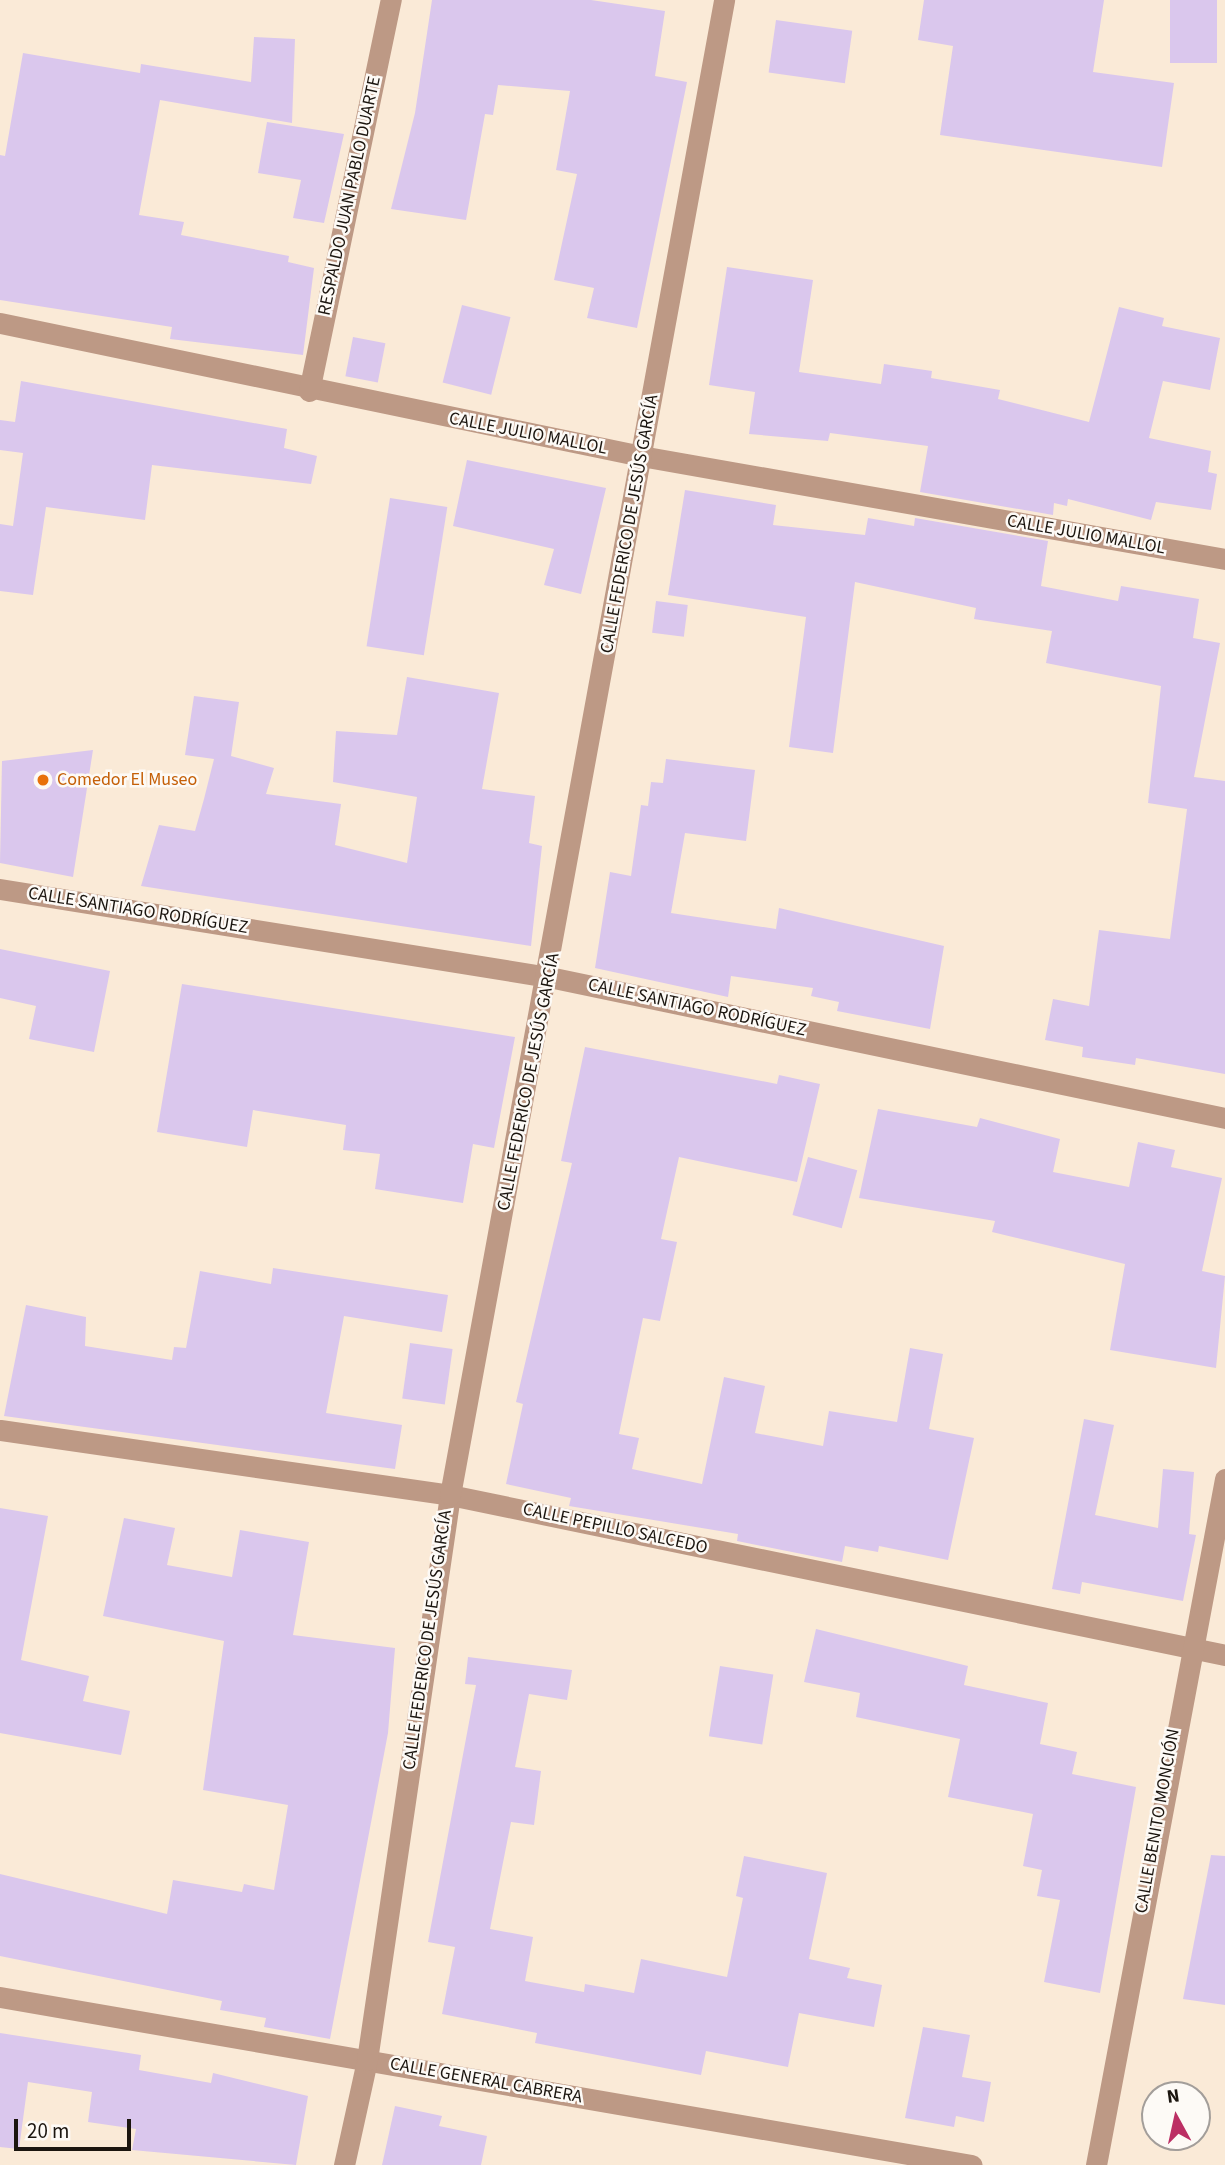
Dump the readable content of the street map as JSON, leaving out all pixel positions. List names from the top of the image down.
{
  "streets": {
    "street": [
      "RESPALDO JUAN PABLO DUARTE",
      "CALLE JULIO MALLOL",
      "CALLE FEDERICO DE JESÚS GARCÍA",
      "CALLE SANTIAGO RODRÍGUEZ",
      "CALLE PEPILLO SALCEDO",
      "CALLE BENITO MONCIÓN",
      "CALLE GENERAL CABRERA"
    ]
  },
  "crossings": [
    ["RESPALDO JUAN PABLO DUARTE", "CALLE JULIO MALLOL"],
    ["CALLE JULIO MALLOL", "CALLE FEDERICO DE JESÚS GARCÍA"],
    ["CALLE FEDERICO DE JESÚS GARCÍA", "CALLE SANTIAGO RODRÍGUEZ"],
    ["CALLE FEDERICO DE JESÚS GARCÍA", "CALLE PEPILLO SALCEDO"],
    ["CALLE FEDERICO DE JESÚS GARCÍA", "CALLE GENERAL CABRERA"],
    ["CALLE PEPILLO SALCEDO", "CALLE BENITO MONCIÓN"]
  ],
  "places": ["Comedor El Museo"],
  "scale_bar": "20 m",
  "north": "top"
}
